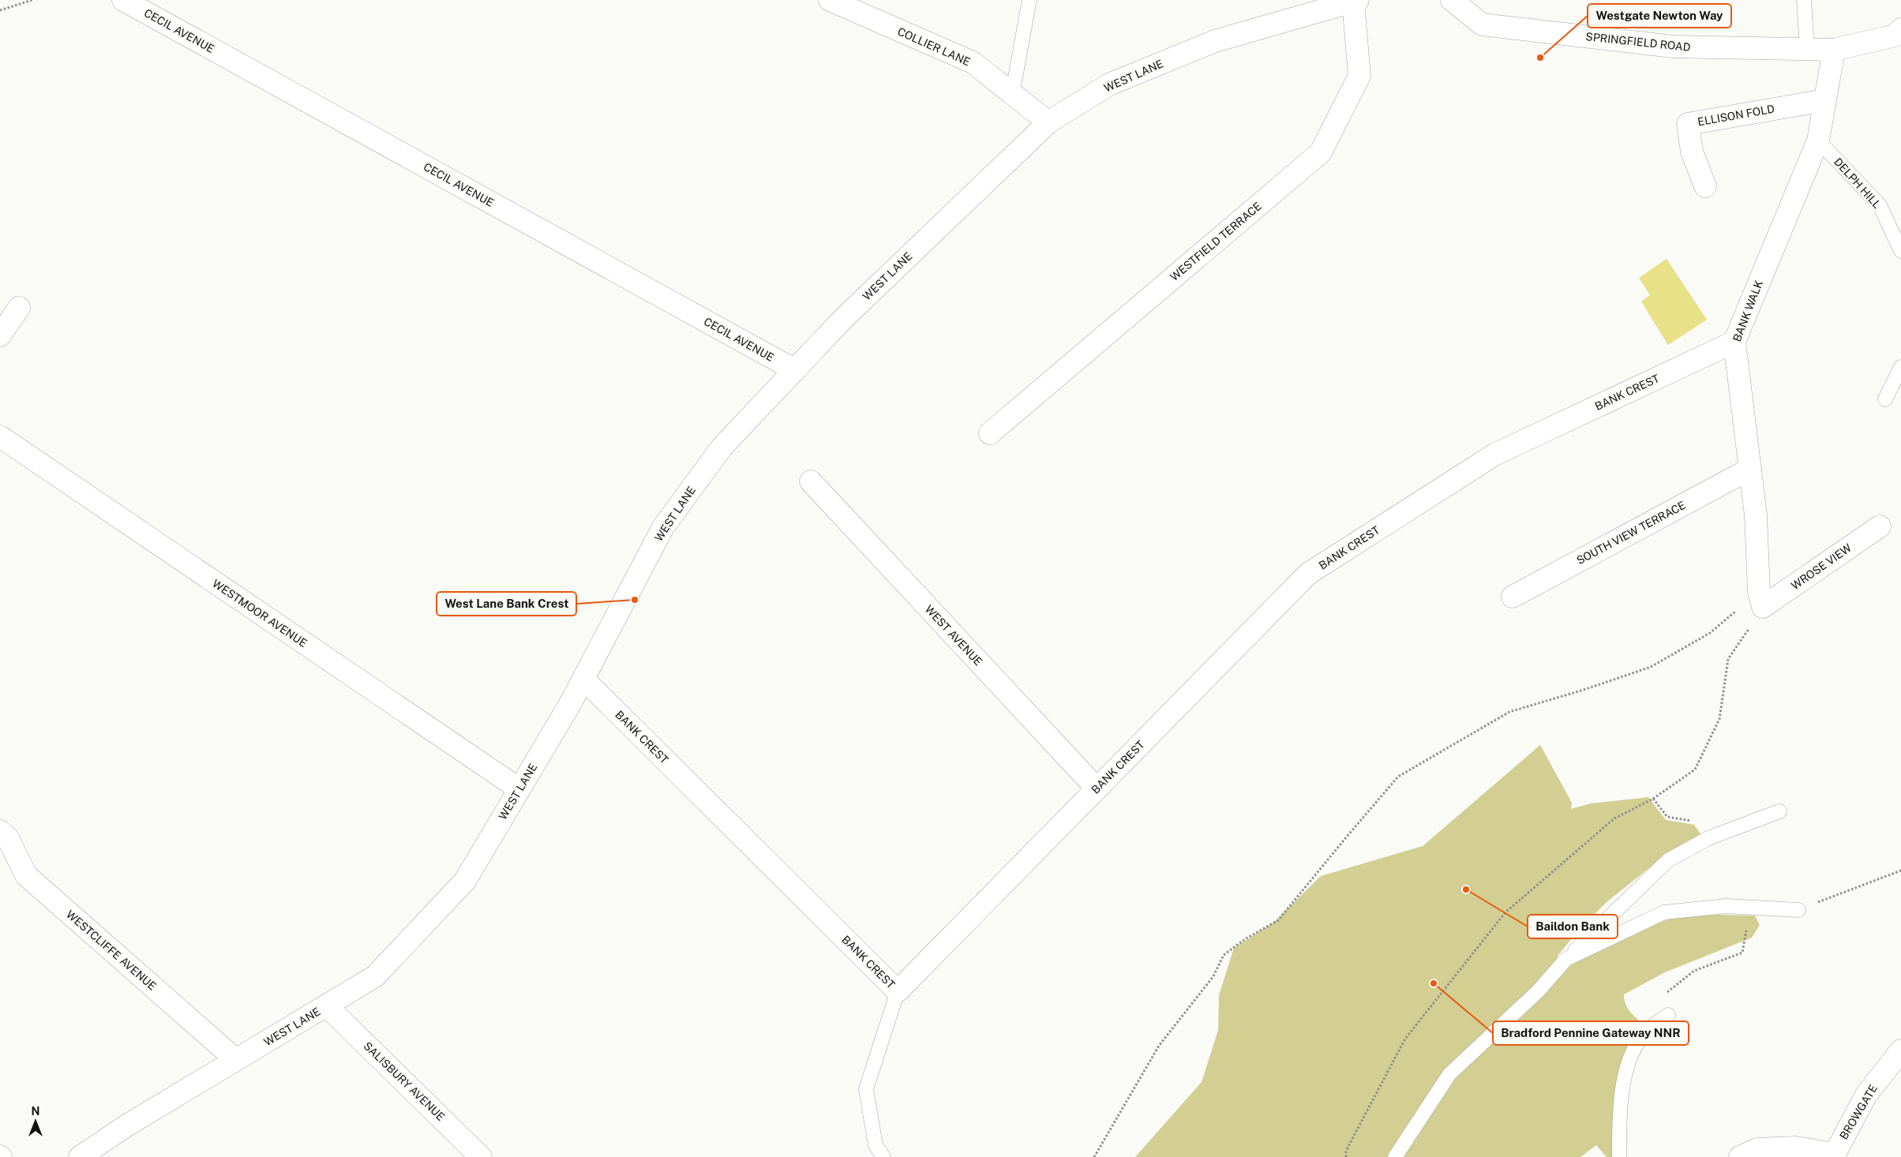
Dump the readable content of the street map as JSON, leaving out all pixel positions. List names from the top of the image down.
{
  "streets": {
    "street": [
      "CECIL AVENUE",
      "SPRINGFIELD ROAD",
      "COLLIER LANE",
      "WEST LANE",
      "ELLISON FOLD",
      "WESTFIELD TERRACE",
      "BANK WALK",
      "BANK CREST",
      "SOUTH VIEW TERRACE",
      "WROSE VIEW",
      "WESTMOOR AVENUE",
      "WEST AVENUE",
      "WESTCLIFFE AVENUE",
      "SALISBURY AVENUE",
      "BROWGATE"
    ],
    "lane": ["DELPH HILL"]
  },
  "crossings": [
    ["CECIL AVENUE", "WEST LANE"],
    ["SPRINGFIELD ROAD", "BANK WALK"],
    ["COLLIER LANE", "WEST LANE"],
    ["WEST LANE", "WESTFIELD TERRACE"],
    ["WEST LANE", "BANK CREST"],
    ["WEST LANE", "WESTMOOR AVENUE"],
    ["WEST LANE", "WESTCLIFFE AVENUE"],
    ["WEST LANE", "SALISBURY AVENUE"],
    ["ELLISON FOLD", "BANK WALK"],
    ["DELPH HILL", "BANK WALK"],
    ["BANK WALK", "BANK CREST"],
    ["BANK WALK", "SOUTH VIEW TERRACE"],
    ["BANK WALK", "WROSE VIEW"],
    ["BANK CREST", "WEST AVENUE"]
  ],
  "places": [
    "Westgate Newton Way",
    "West Lane Bank Crest",
    "Baildon Bank",
    "Bradford Pennine Gateway NNR"
  ],
  "north": "top"
}
